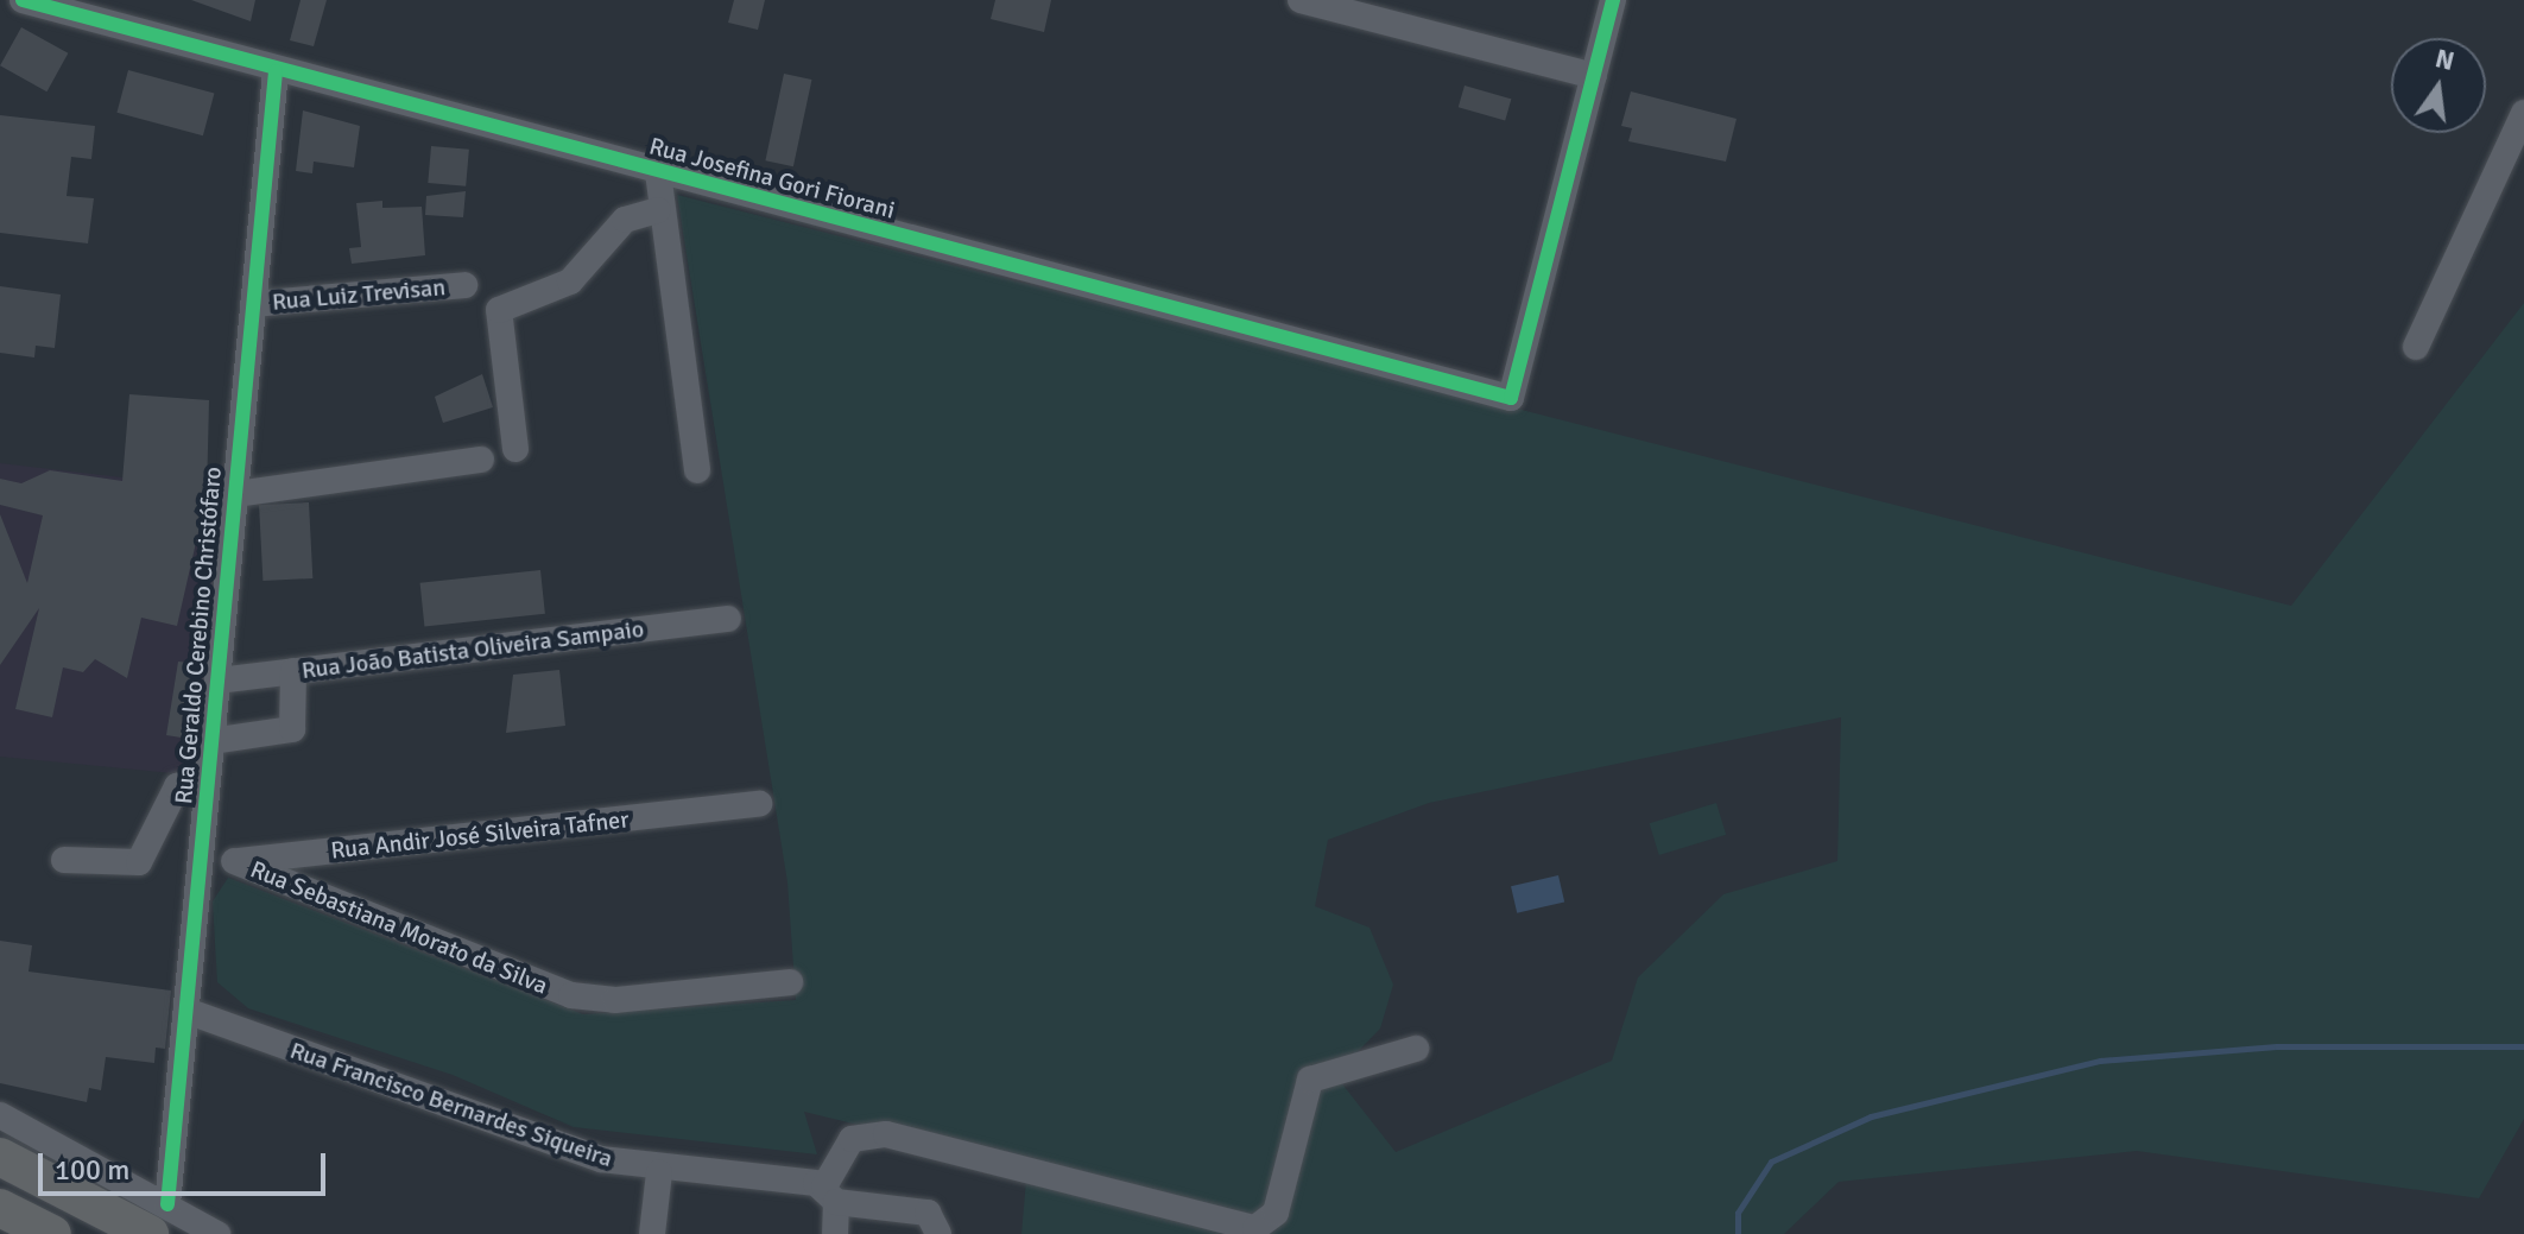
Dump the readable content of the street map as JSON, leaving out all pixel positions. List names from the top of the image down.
{
  "streets": {
    "street": [
      "Rua Josefina Gori Fiorani",
      "Rua Luiz Trevisan",
      "Rua Geraldo Cerebino Christófaro",
      "Rua João Batista Oliveira Sampaio",
      "Rua Andir José Silveira Tafner",
      "Rua Sebastiana Morato da Silva",
      "Rua Francisco Bernardes Siqueira"
    ]
  },
  "crossings": [
    ["Rua Josefina Gori Fiorani", "Rua Geraldo Cerebino Christófaro"],
    ["Rua Luiz Trevisan", "Rua Geraldo Cerebino Christófaro"],
    ["Rua Geraldo Cerebino Christófaro", "Rua João Batista Oliveira Sampaio"],
    ["Rua Geraldo Cerebino Christófaro", "Rua Andir José Silveira Tafner"],
    ["Rua Geraldo Cerebino Christófaro", "Rua Francisco Bernardes Siqueira"],
    ["Rua Andir José Silveira Tafner", "Rua Sebastiana Morato da Silva"]
  ],
  "scale_bar": "100 m",
  "north": "top"
}
